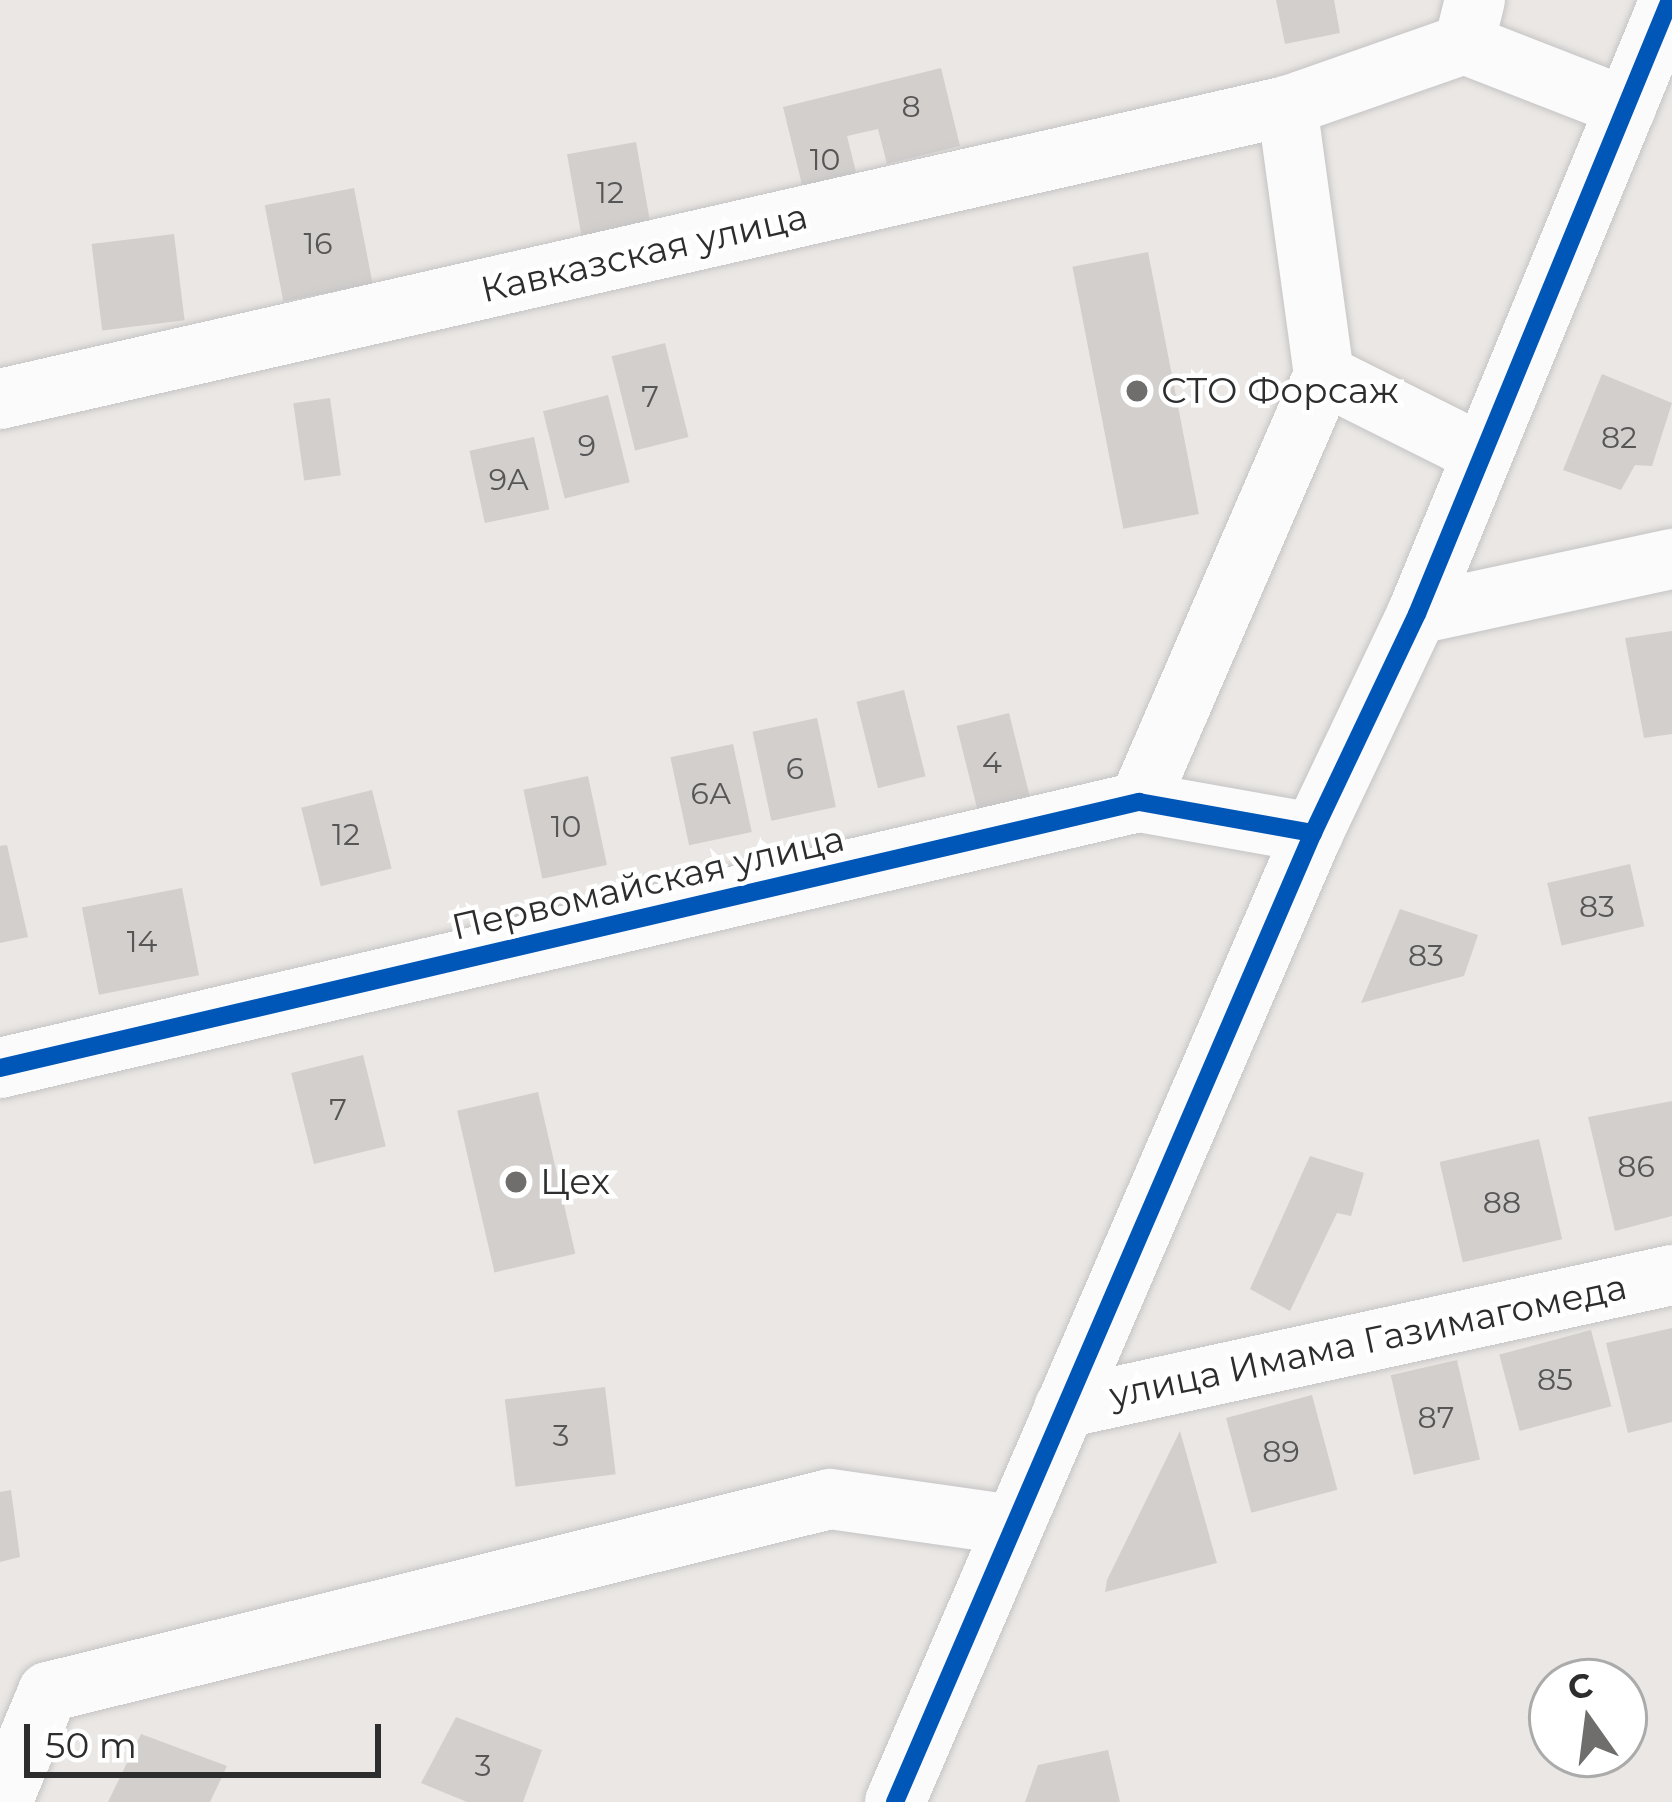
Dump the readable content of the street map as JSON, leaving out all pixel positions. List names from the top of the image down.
{
  "streets": {
    "street": ["Кавказская улица", "Первомайская улица", "улица Имама Газимагомеда"]
  },
  "places": ["СТО Форсаж", "Цех"],
  "house_numbers": [
    "8",
    "10",
    "12",
    "16",
    "7",
    "82",
    "9",
    "9А",
    "4",
    "6",
    "6А",
    "10",
    "12",
    "83",
    "14",
    "83",
    "7",
    "86",
    "88",
    "85",
    "87",
    "3",
    "89",
    "3"
  ],
  "scale_bar": "50 m",
  "north": "top"
}
